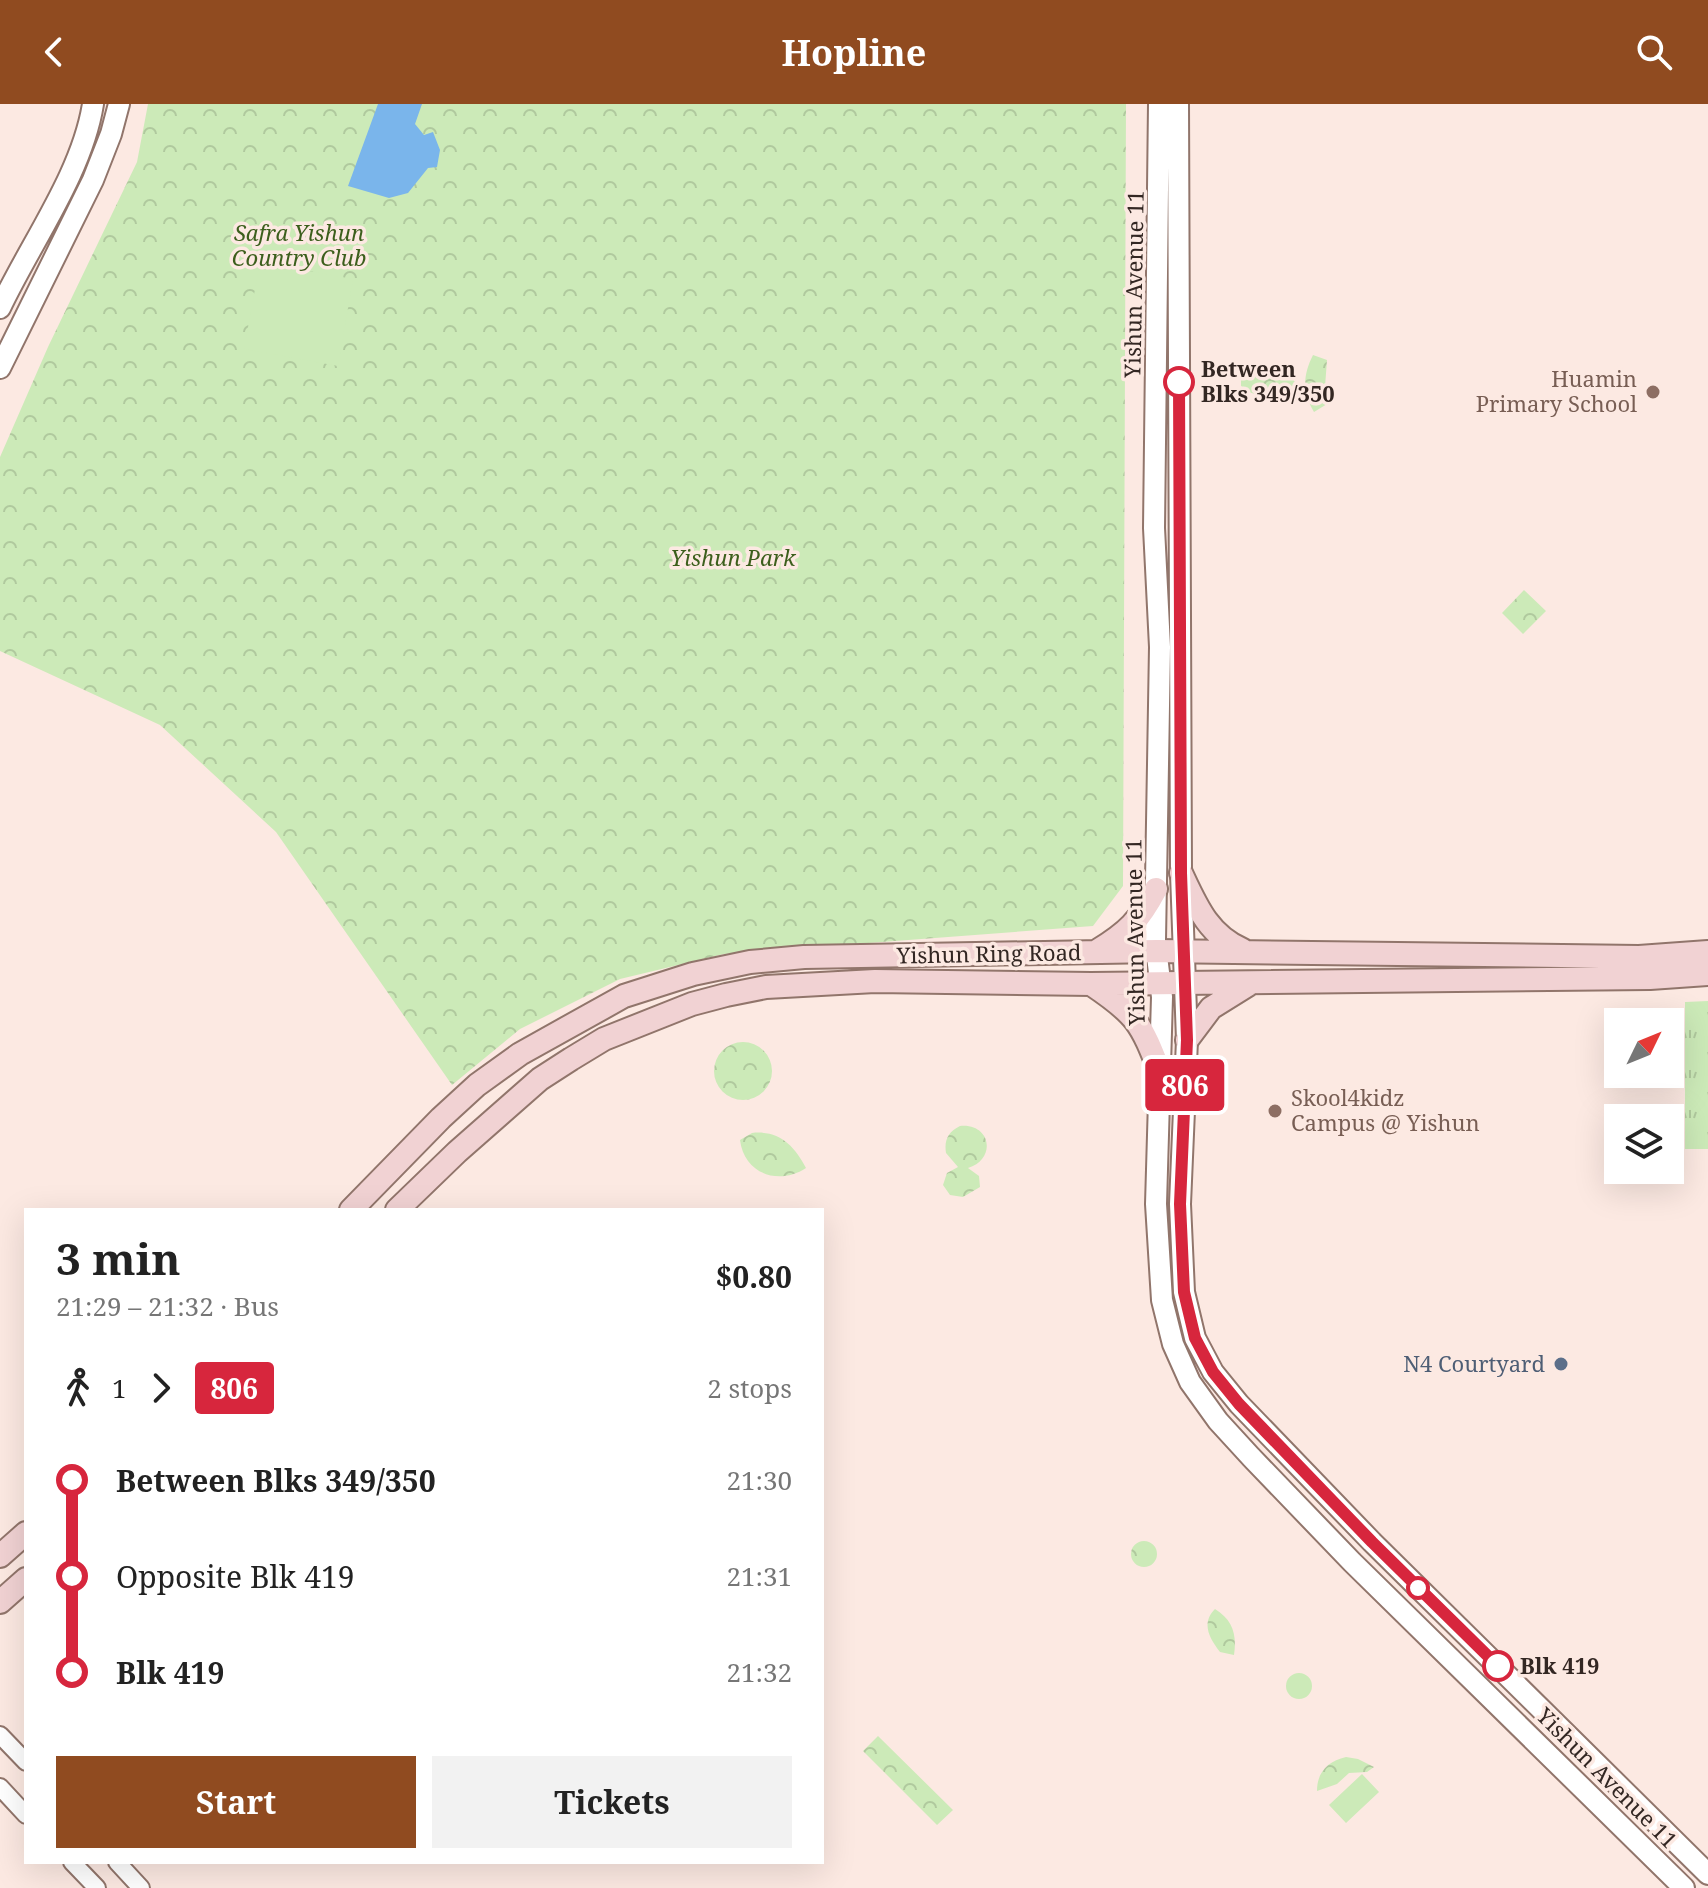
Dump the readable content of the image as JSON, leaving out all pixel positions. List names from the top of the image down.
{
  "streets": {
    "main road": ["Yishun Ring Road"],
    "street": ["Yishun Avenue 11"]
  },
  "crossings": [
    ["Yishun Avenue 11", "Yishun Ring Road"]
  ],
  "parks": ["Safra Yishun Country Club", "Yishun Park"],
  "places": [
    "Between Blks 349/350",
    "Huamin Primary School",
    "Skool4kidz Campus @ Yishun",
    "N4 Courtyard",
    "Blk 419"
  ],
  "lines": ["bus line 806"],
  "north": "top right",
  "page": {
    "header": "Hopline",
    "on_map": "806",
    "heading": ["3 min", "21:29 – 21:32 · Bus", "$0.80"],
    "legs": ["1", "806", "2 stops"],
    "list": [
      {
        "name": "Between Blks 349/350",
        "value": "21:30"
      },
      {
        "name": "Opposite Blk 419",
        "value": "21:31"
      },
      {
        "name": "Blk 419",
        "value": "21:32"
      }
    ],
    "buttons": ["Start", "Tickets"]
  }
}
